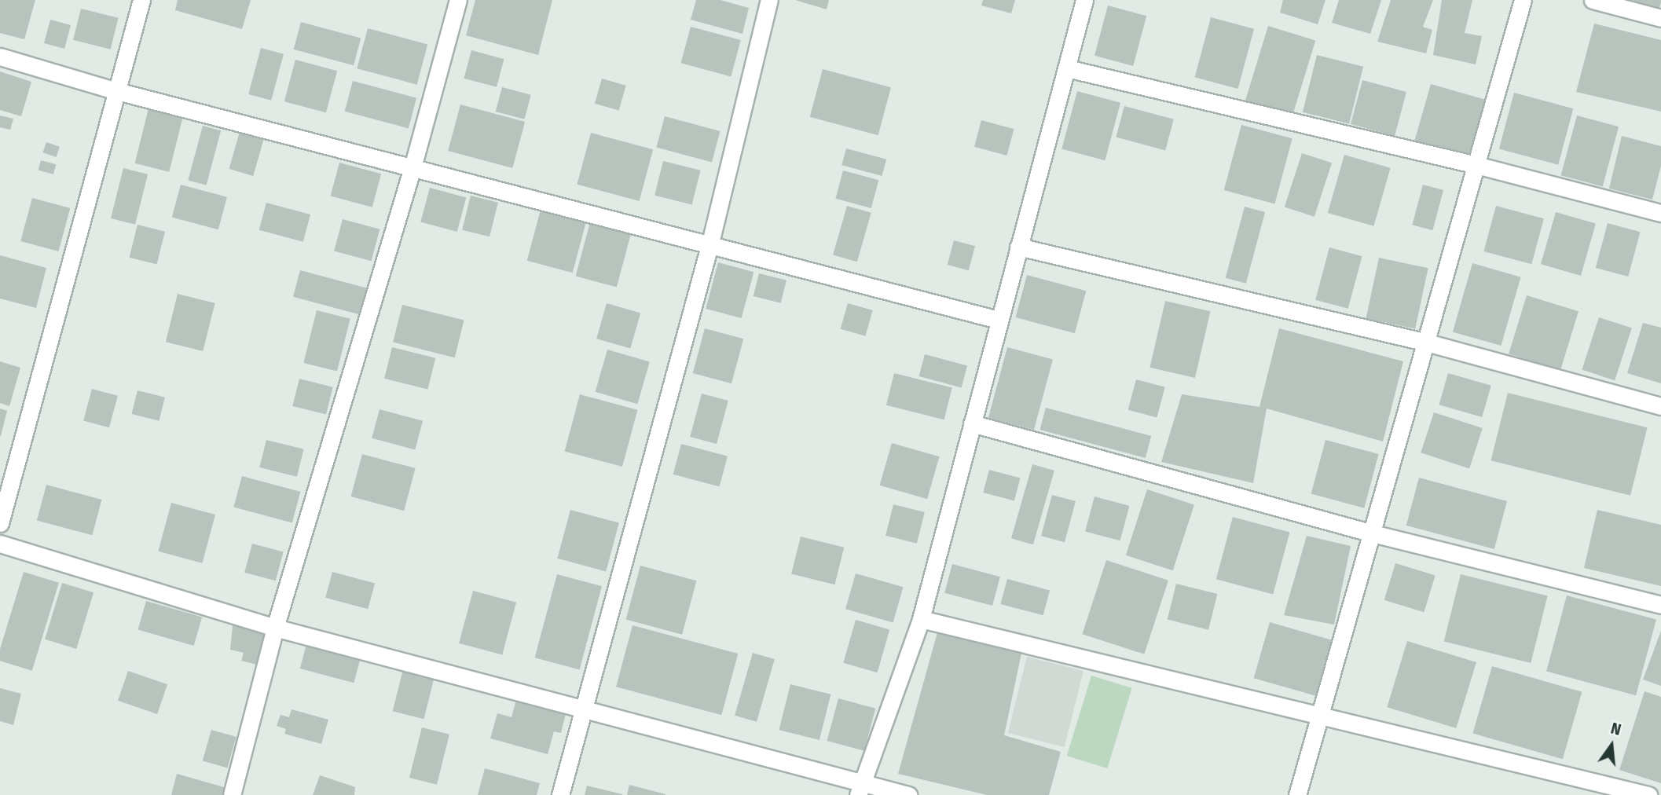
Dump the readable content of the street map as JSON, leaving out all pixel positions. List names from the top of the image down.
{
  "north": "top"
}
